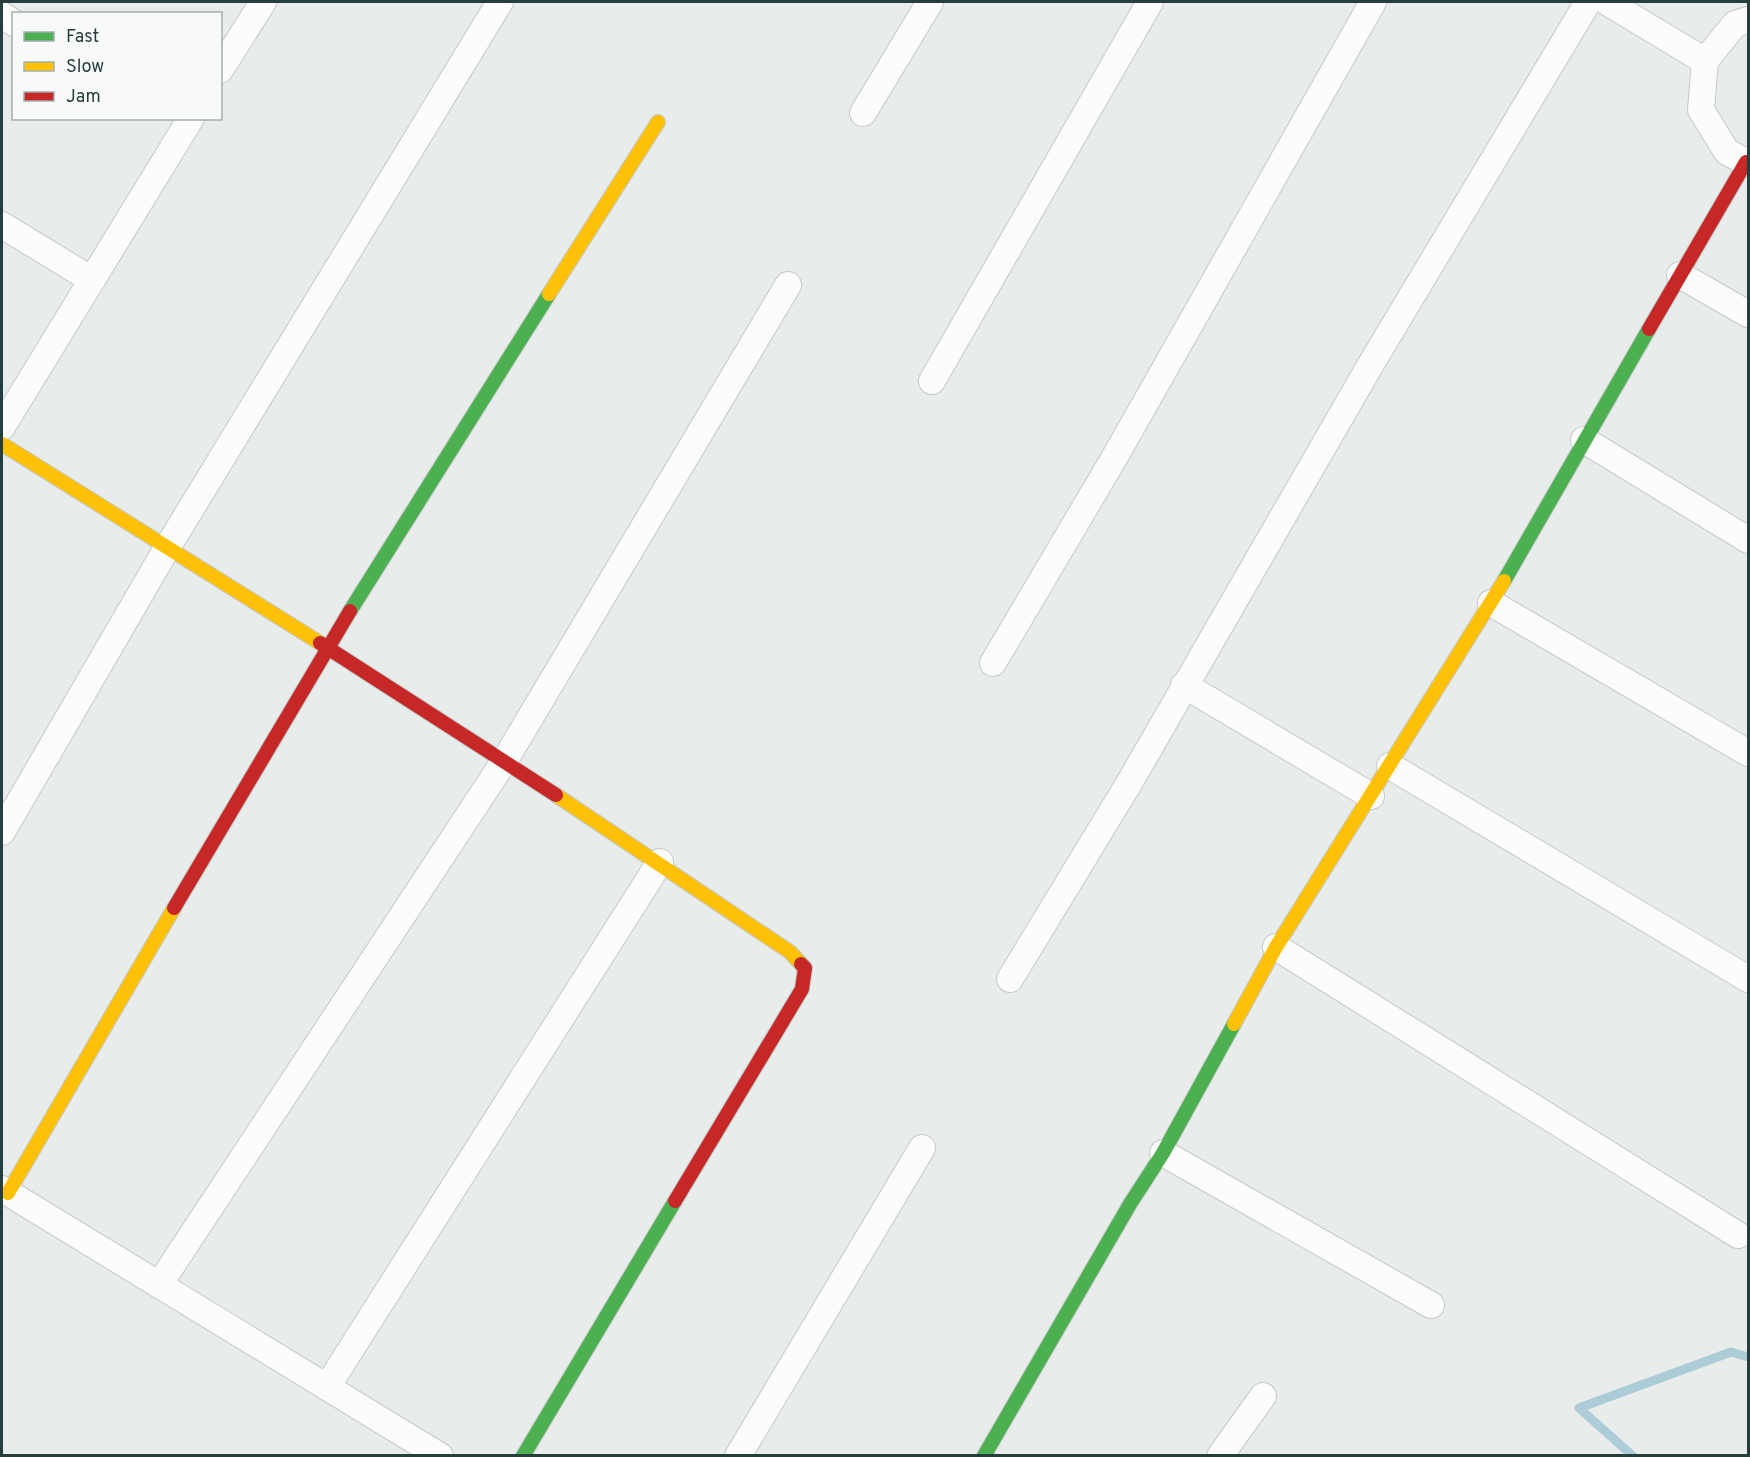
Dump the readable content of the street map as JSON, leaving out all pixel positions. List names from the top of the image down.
{
  "legend": ["Fast", "Slow", "Jam"]
}
